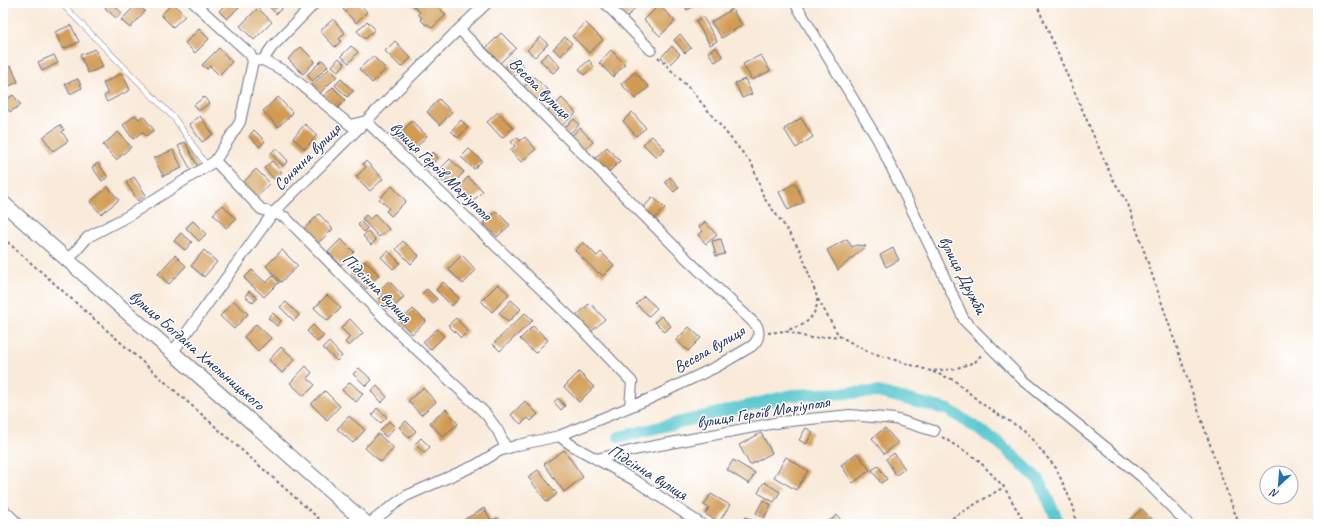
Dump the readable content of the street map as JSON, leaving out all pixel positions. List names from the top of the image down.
{
  "streets": {
    "main road": ["вулиця Богдана Хмельницького"],
    "street": [
      "Весела вулиця",
      "Сонячна вулиця",
      "вулиця Героїв Маріуполя",
      "вулиця Дружби",
      "Підсінна вулиця"
    ]
  },
  "crossings": [
    ["Весела вулиця", "Сонячна вулиця"],
    ["Весела вулиця", "вулиця Героїв Маріуполя"],
    ["Весела вулиця", "Підсінна вулиця"],
    ["Весела вулиця", "вулиця Богдана Хмельницького"],
    ["Сонячна вулиця", "вулиця Героїв Маріуполя"],
    ["Сонячна вулиця", "Підсінна вулиця"],
    ["Сонячна вулиця", "вулиця Богдана Хмельницького"],
    ["вулиця Героїв Маріуполя", "Підсінна вулиця"]
  ],
  "north": "bottom left"
}
